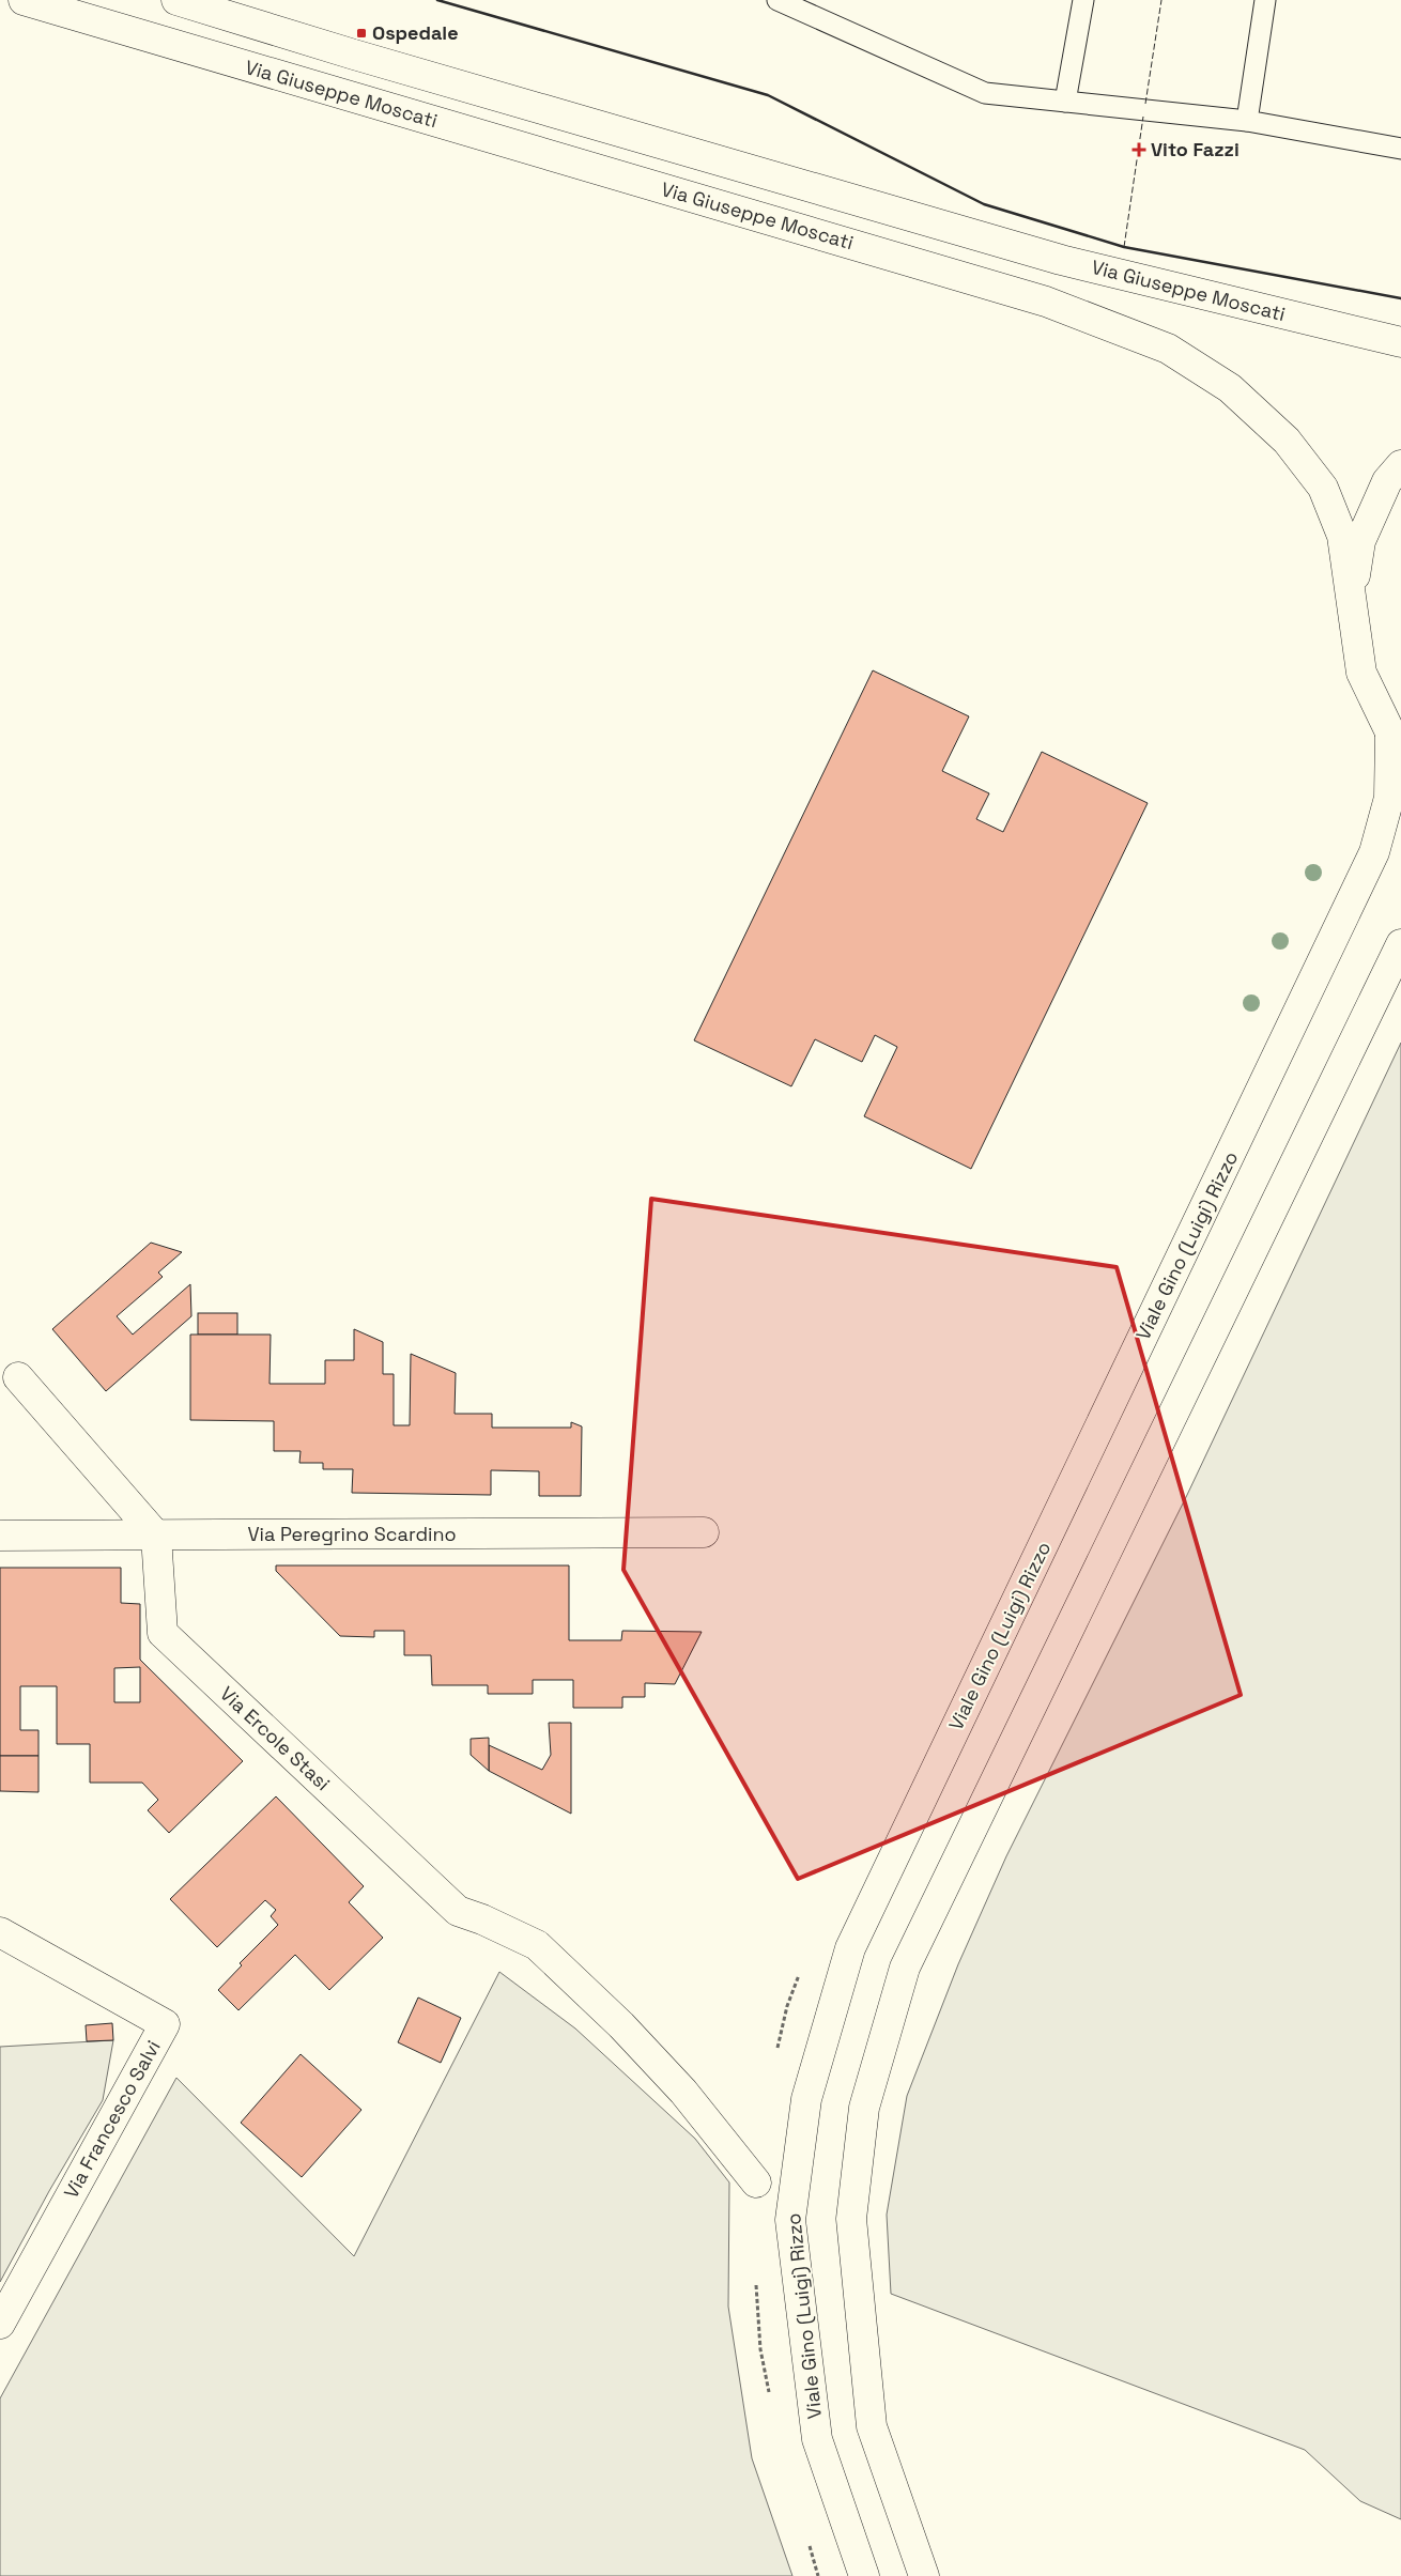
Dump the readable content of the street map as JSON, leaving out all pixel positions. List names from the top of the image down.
{
  "streets": {
    "street": [
      "Via Giuseppe Moscati",
      "Viale Gino (Luigi) Rizzo",
      "Via Peregrino Scardino",
      "Via Ercole Stasi",
      "Via Francesco Salvi"
    ]
  },
  "crossings": [
    ["Via Giuseppe Moscati", "Viale Gino (Luigi) Rizzo"],
    ["Via Peregrino Scardino", "Via Ercole Stasi"]
  ],
  "places": {
    "transit": ["Ospedale"],
    "health": ["Vito Fazzi"]
  }
}
